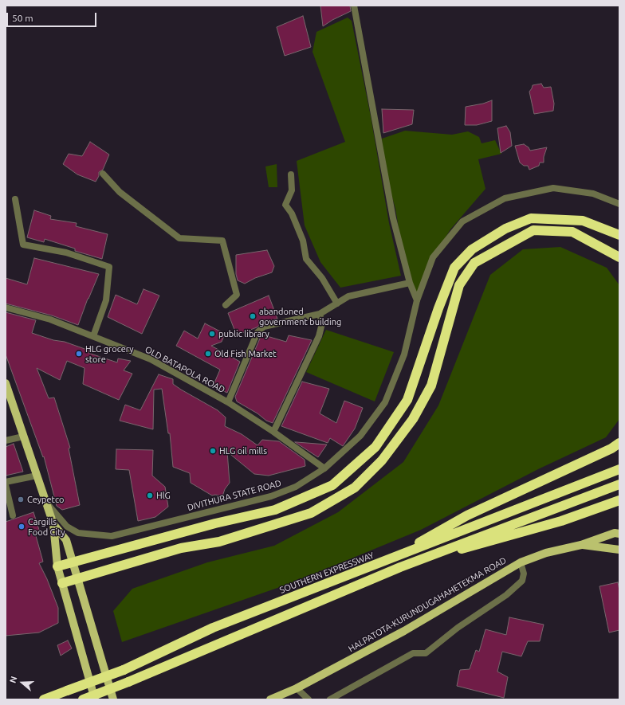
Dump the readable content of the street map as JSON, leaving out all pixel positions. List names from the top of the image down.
{
  "streets": {
    "highway": ["SOUTHERN EXPRESSWAY"],
    "main road": ["HALPATOTA-KURUNDUGAHAHETEKMA ROAD"],
    "street": ["OLD BATAPOLA ROAD", "DIVITHURA STATE ROAD"]
  },
  "crossings": [
    ["OLD BATAPOLA ROAD", "DIVITHURA STATE ROAD"]
  ],
  "places": [
    "abandoned government building",
    "public library",
    "HLG grocery store",
    "Old Fish Market",
    "HLG oil mills",
    "HlG",
    "Ceypetco",
    "Cargills Food City"
  ],
  "scale_bar": "50 m",
  "north": "left"
}
